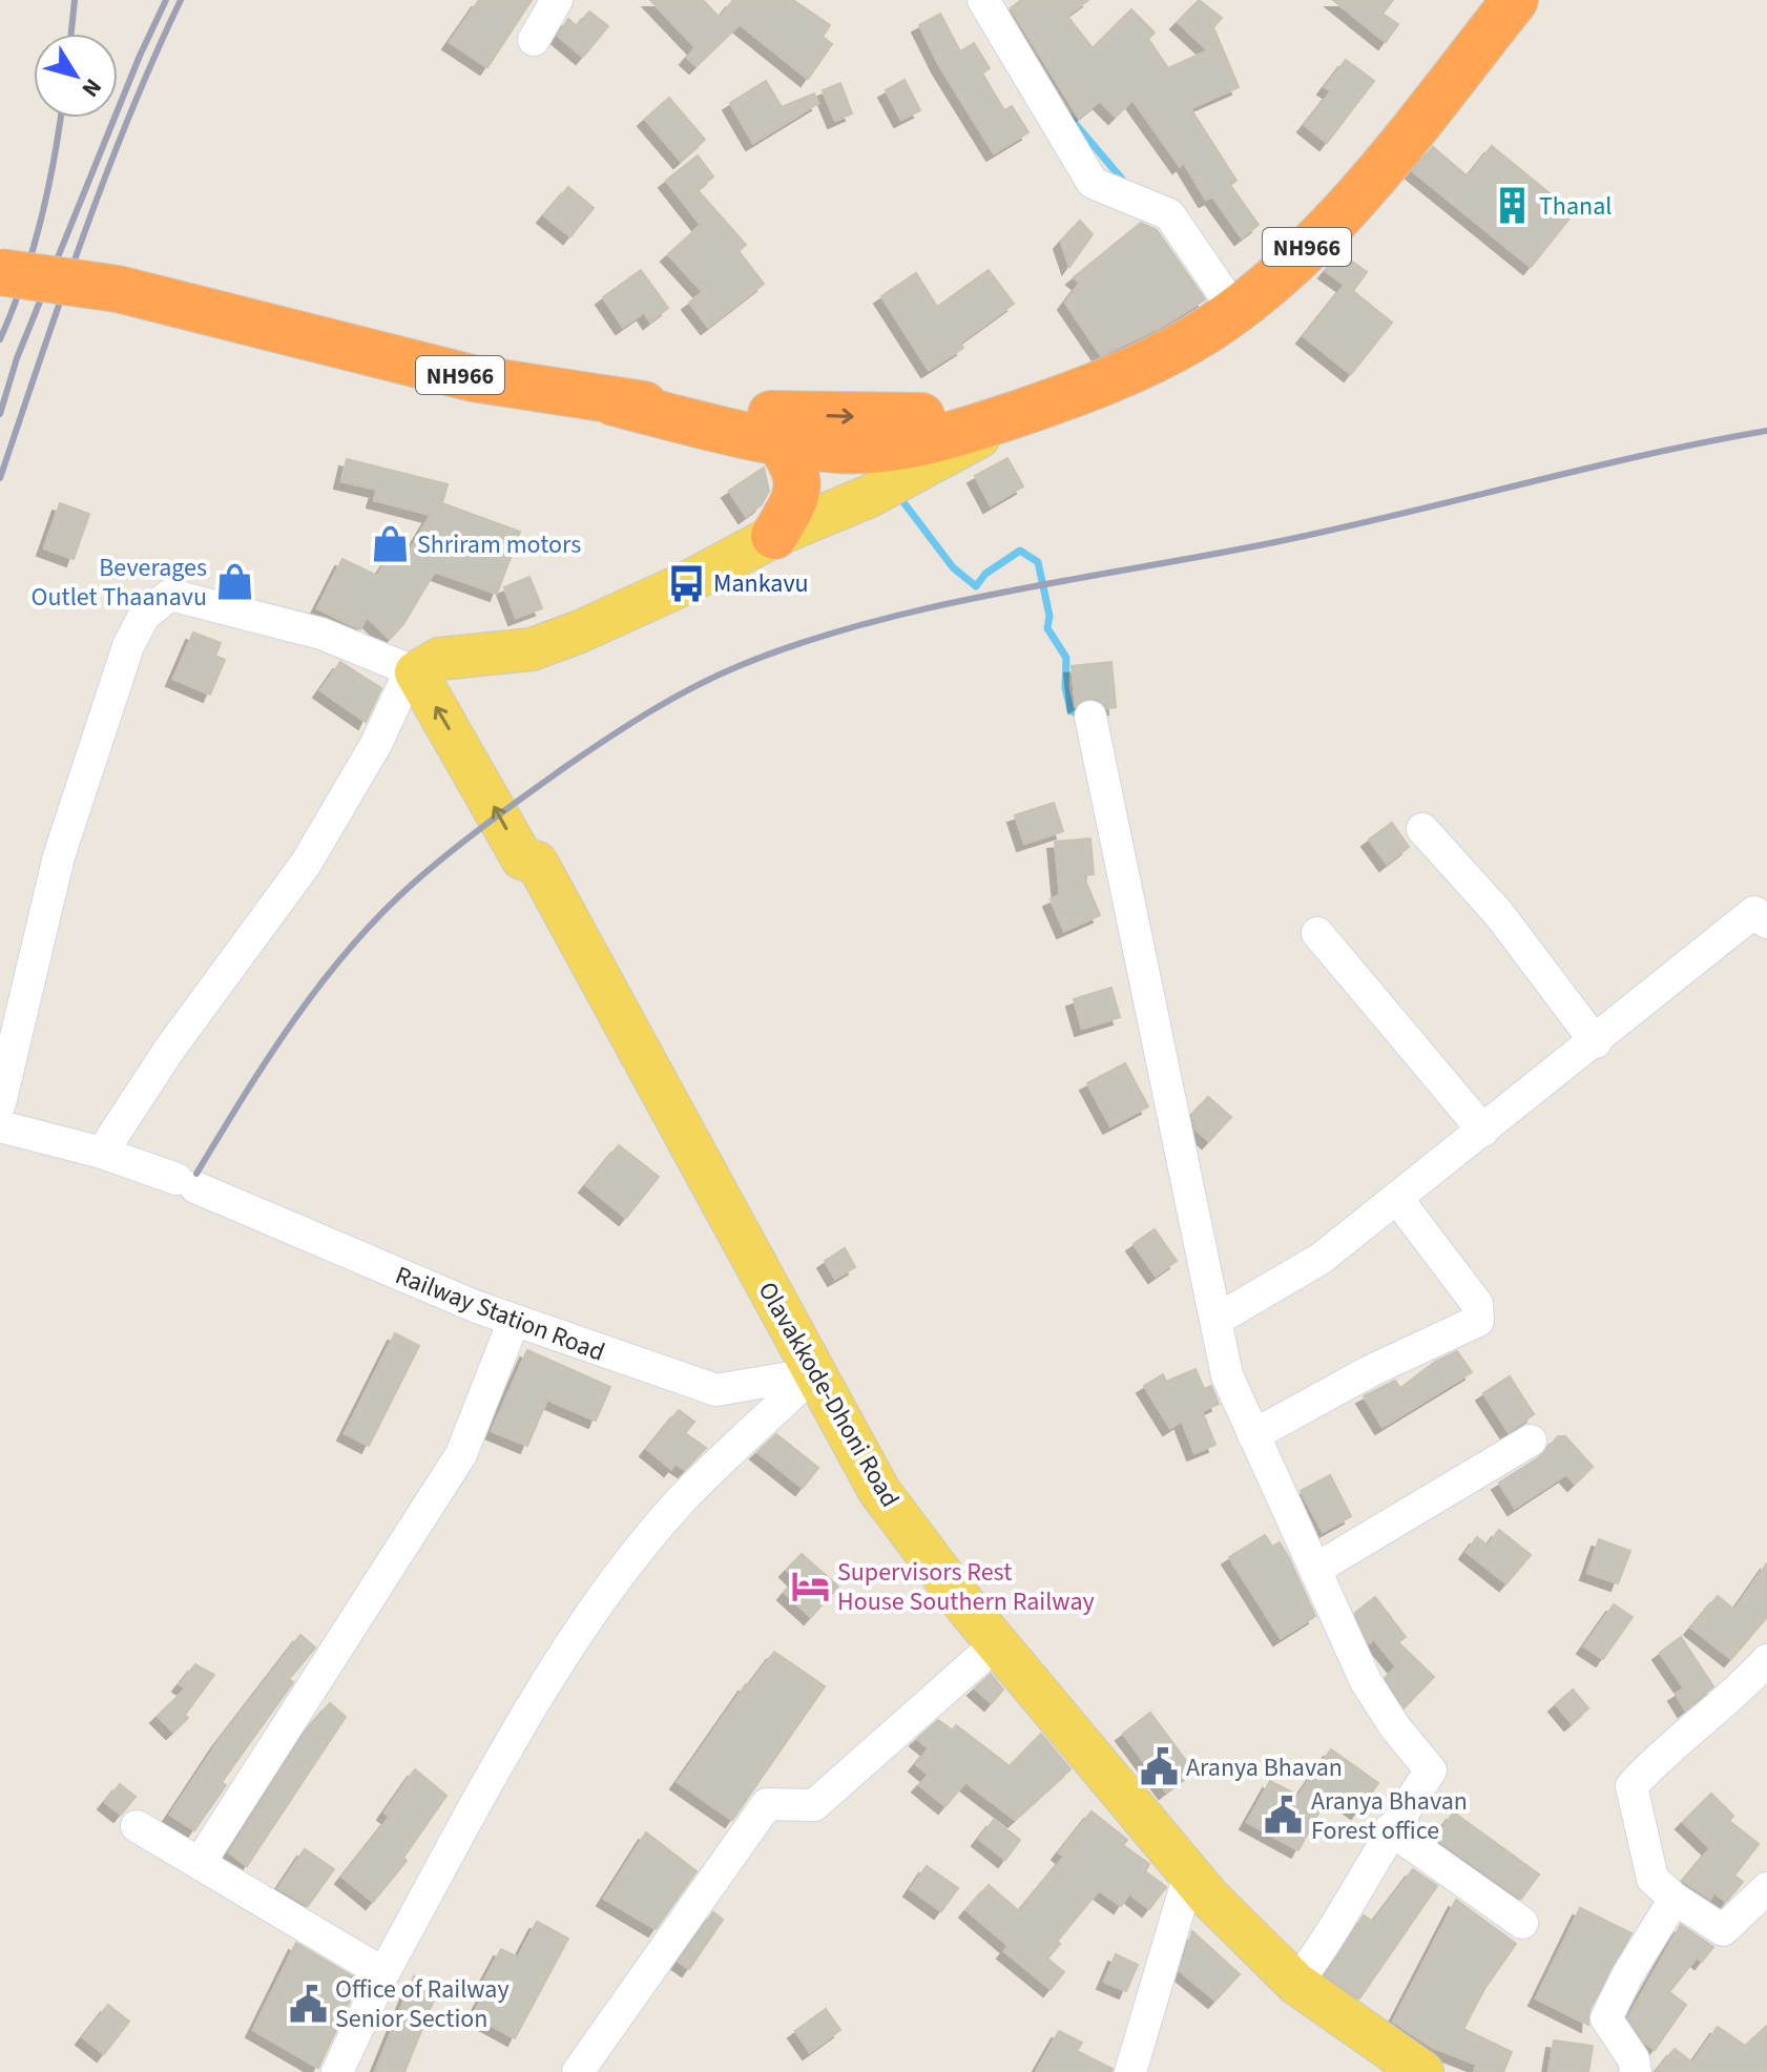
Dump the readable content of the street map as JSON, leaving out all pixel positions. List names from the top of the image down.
{
  "streets": {
    "highway": ["NH966"],
    "main road": ["Olavakkode-Dhoni Road"],
    "street": ["Railway Station Road"]
  },
  "crossings": [
    ["Railway Station Road", "Olavakkode-Dhoni Road"]
  ],
  "places": {
    "building": ["Thanal"],
    "shop": ["Shriram motors", "Beverages Outlet Thaanavu"],
    "bus stop": ["Mankavu"],
    "hotel": ["Supervisors Rest House Southern Railway"],
    "public building": ["Aranya Bhavan", "Aranya Bhavan Forest office", "Office of Railway Senior Section"]
  },
  "north": "bottom right"
}
